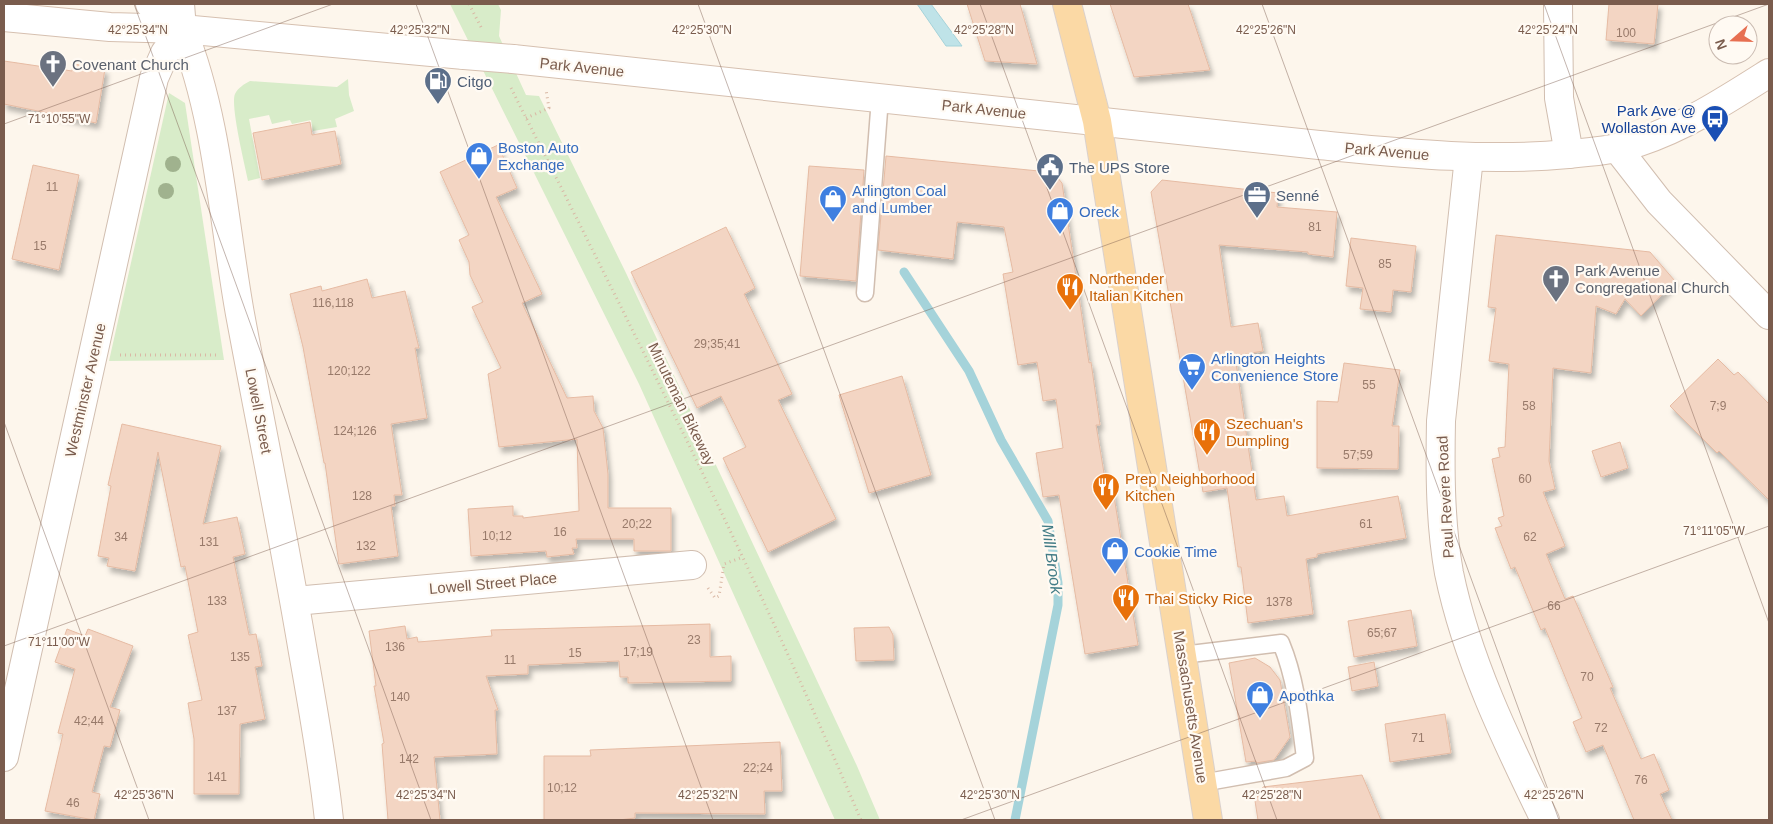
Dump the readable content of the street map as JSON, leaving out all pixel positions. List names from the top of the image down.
{
  "streets": {
    "main road": [
      "Park Avenue",
      "Westminster Avenue",
      "Lowell Street",
      "Paul Revere Road",
      "Lowell Street Place",
      "Massachusetts Avenue"
    ],
    "path": ["Minuteman Bikeway"]
  },
  "crossings": [
    ["Park Avenue", "Westminster Avenue"],
    ["Park Avenue", "Minuteman Bikeway"],
    ["Park Avenue", "Lowell Street"],
    ["Park Avenue", "Paul Revere Road"],
    ["Park Avenue", "Massachusetts Avenue"],
    ["Westminster Avenue", "Lowell Street"],
    ["Lowell Street", "Lowell Street Place"]
  ],
  "water": ["Mill Brook"],
  "places": {
    "church": ["Covenant Church", "Park Avenue Congregational Church"],
    "fuel station": ["Citgo"],
    "bus stop": ["Park Ave @ Wollaston Ave"],
    "shop": [
      "Boston Auto Exchange",
      "Arlington Coal and Lumber",
      "Oreck",
      "Cookie Time",
      "Apothka"
    ],
    "public building": ["The UPS Store"],
    "office": ["Senné"],
    "restaurant": [
      "Northender Italian Kitchen",
      "Szechuan's Dumpling",
      "Prep Neighborhood Kitchen",
      "Thai Sticky Rice"
    ],
    "supermarket": ["Arlington Heights Convenience Store"]
  },
  "house_numbers": [
    "100",
    "11",
    "81",
    "15",
    "85",
    "116,118",
    "29;35;41",
    "120;122",
    "55",
    "58",
    "7;9",
    "124;126",
    "57;59",
    "60",
    "128",
    "20;22",
    "61",
    "16",
    "10;12",
    "34",
    "62",
    "131",
    "132",
    "133",
    "1378",
    "66",
    "65;67",
    "23",
    "136",
    "17;19",
    "15",
    "135",
    "11",
    "70",
    "140",
    "137",
    "42;44",
    "72",
    "71",
    "142",
    "22;24",
    "141",
    "76",
    "10;12",
    "46"
  ],
  "north": "left",
  "coordinates": [
    "42°25'32\"N",
    "42°25'34\"N",
    "42°25'30\"N",
    "42°25'28\"N",
    "42°25'26\"N",
    "42°25'24\"N",
    "71°10'55\"W",
    "71°11'05\"W",
    "71°11'00\"W",
    "42°25'36\"N"
  ]
}
